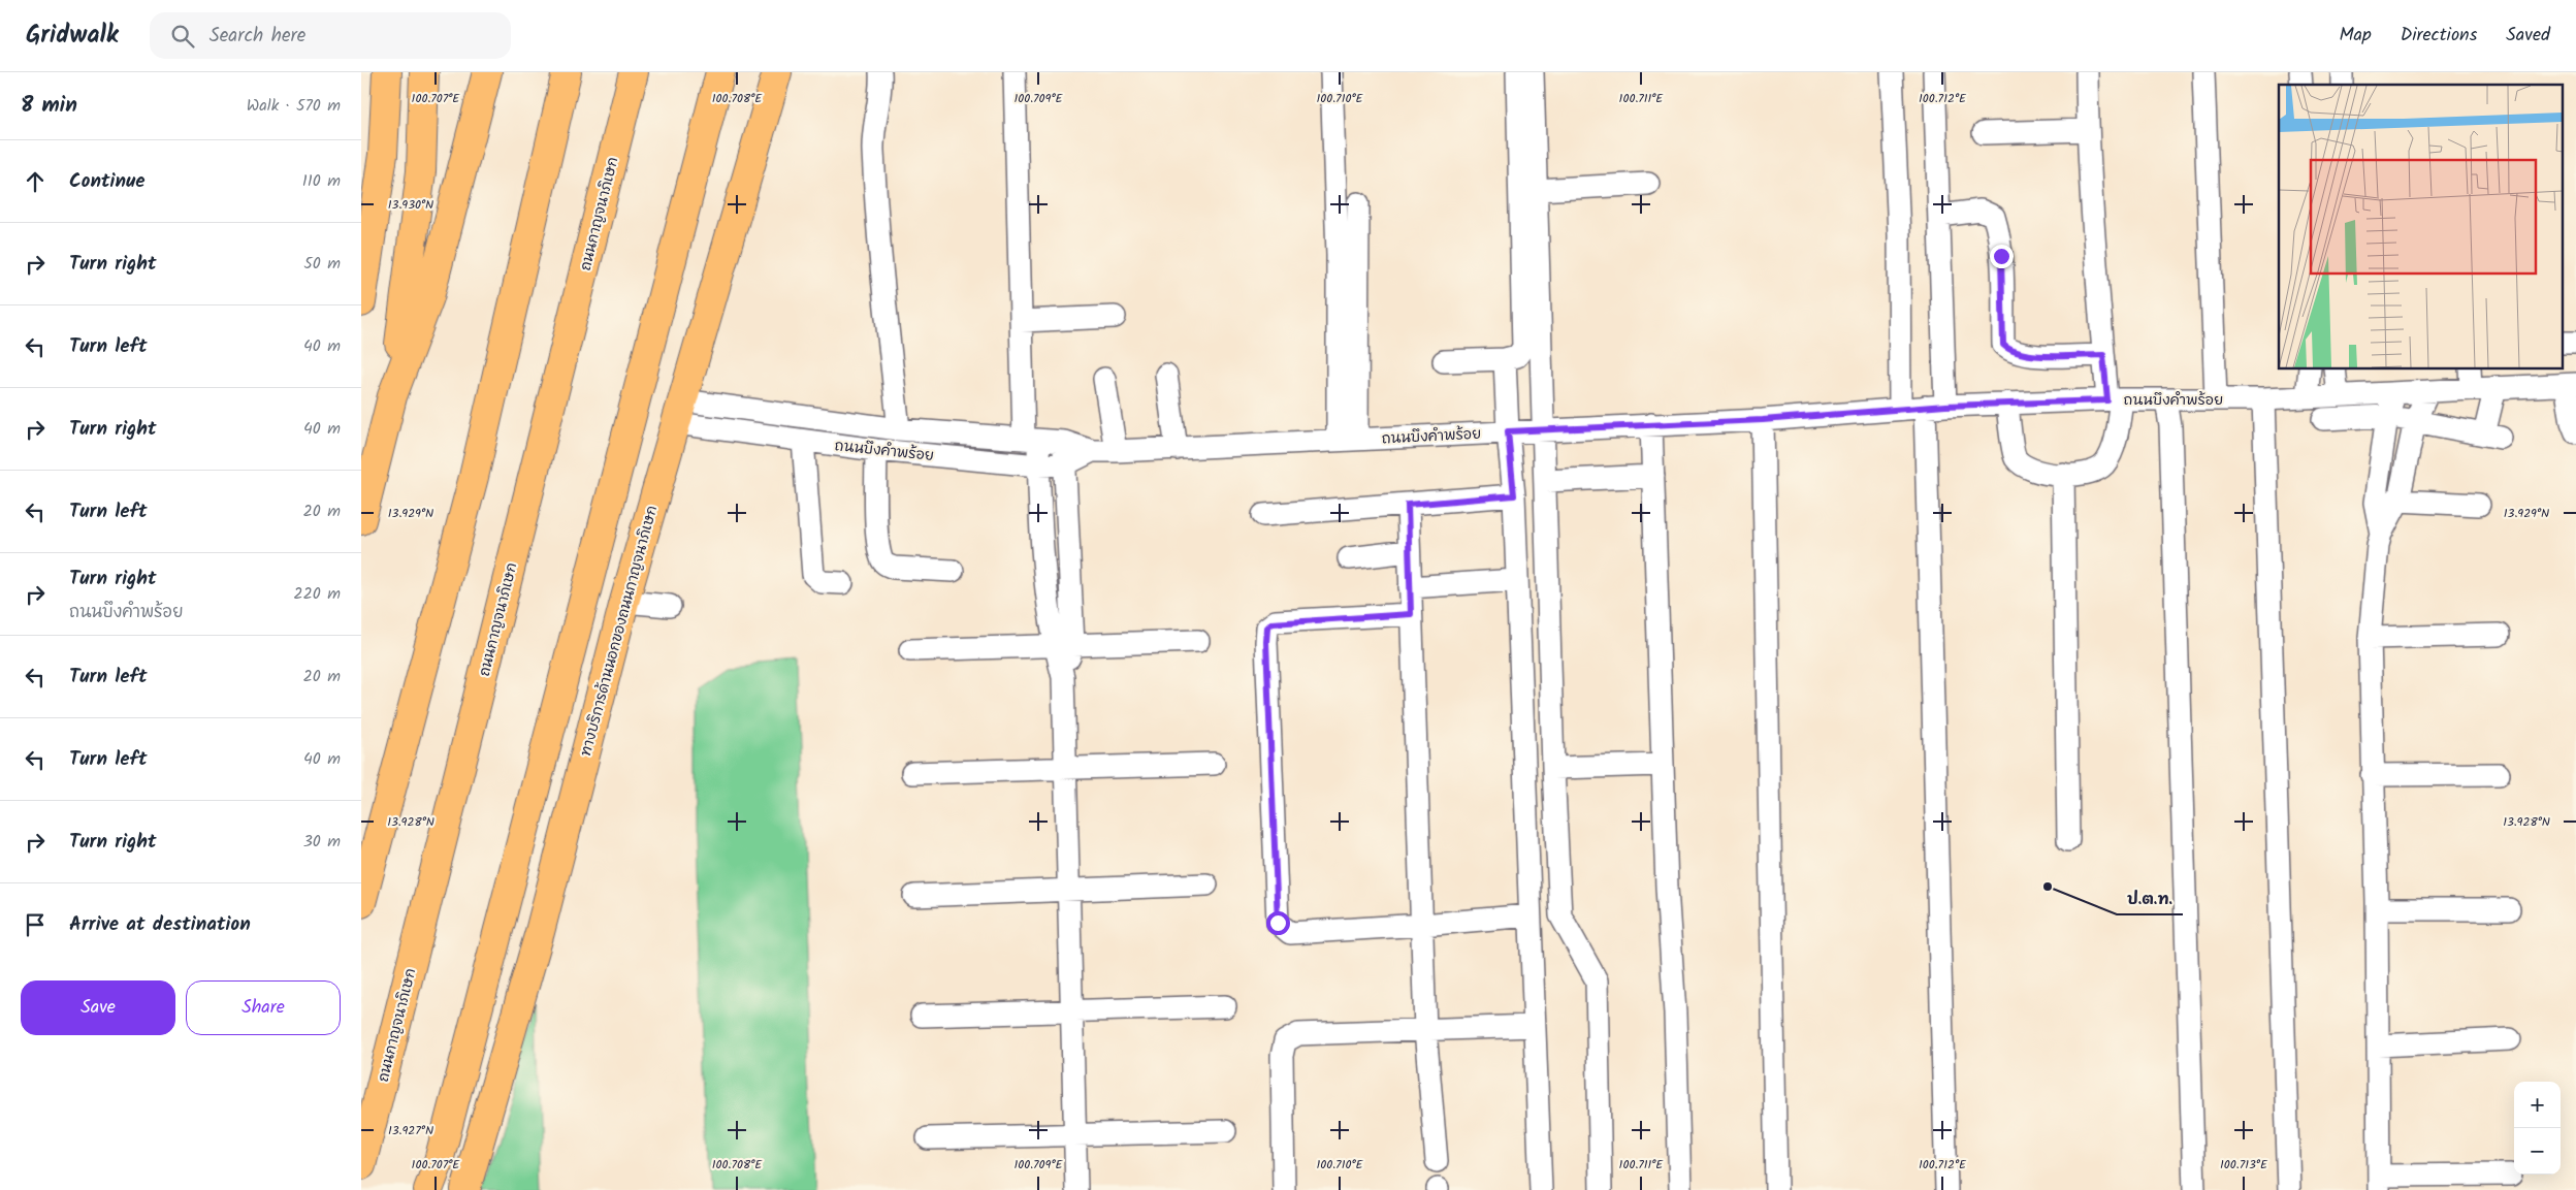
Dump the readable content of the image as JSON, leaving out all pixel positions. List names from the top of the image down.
{
  "streets": {
    "main road": ["ถนนกาญจนาภิเษก", "ทางบริการด้านนอกของถนนกาญจนาภิเษก"],
    "street": ["ถนนบึงคำพร้อย"]
  },
  "crossings": [
    ["ถนนบึงคำพร้อย", "ทางบริการด้านนอกของถนนกาญจนาภิเษก"]
  ],
  "places": ["ป.ต.ท."],
  "page": {
    "header": "Gridwalk",
    "search": "Search here",
    "nav": ["Map", "Directions", "Saved"],
    "heading": ["8 min", "Walk · 570 m"],
    "list": [
      ["Continue", "110 m"],
      ["Turn right", "50 m"],
      ["Turn left", "40 m"],
      ["Turn right", "40 m"],
      ["Turn left", "20 m"],
      ["Turn right", "ถนนบึงคำพร้อย", "220 m"],
      ["Turn left", "20 m"],
      ["Turn left", "40 m"],
      ["Turn right", "30 m"],
      "Arrive at destination"
    ],
    "buttons": ["Save", "Share"],
    "map_buttons": ["+", "−"]
  },
  "coordinates": [
    "100.707°E",
    "100.708°E",
    "100.709°E",
    "100.710°E",
    "100.711°E",
    "100.712°E",
    "13.930°N",
    "13.929°N",
    "13.928°N",
    "13.927°N",
    "100.713°E"
  ]
}
